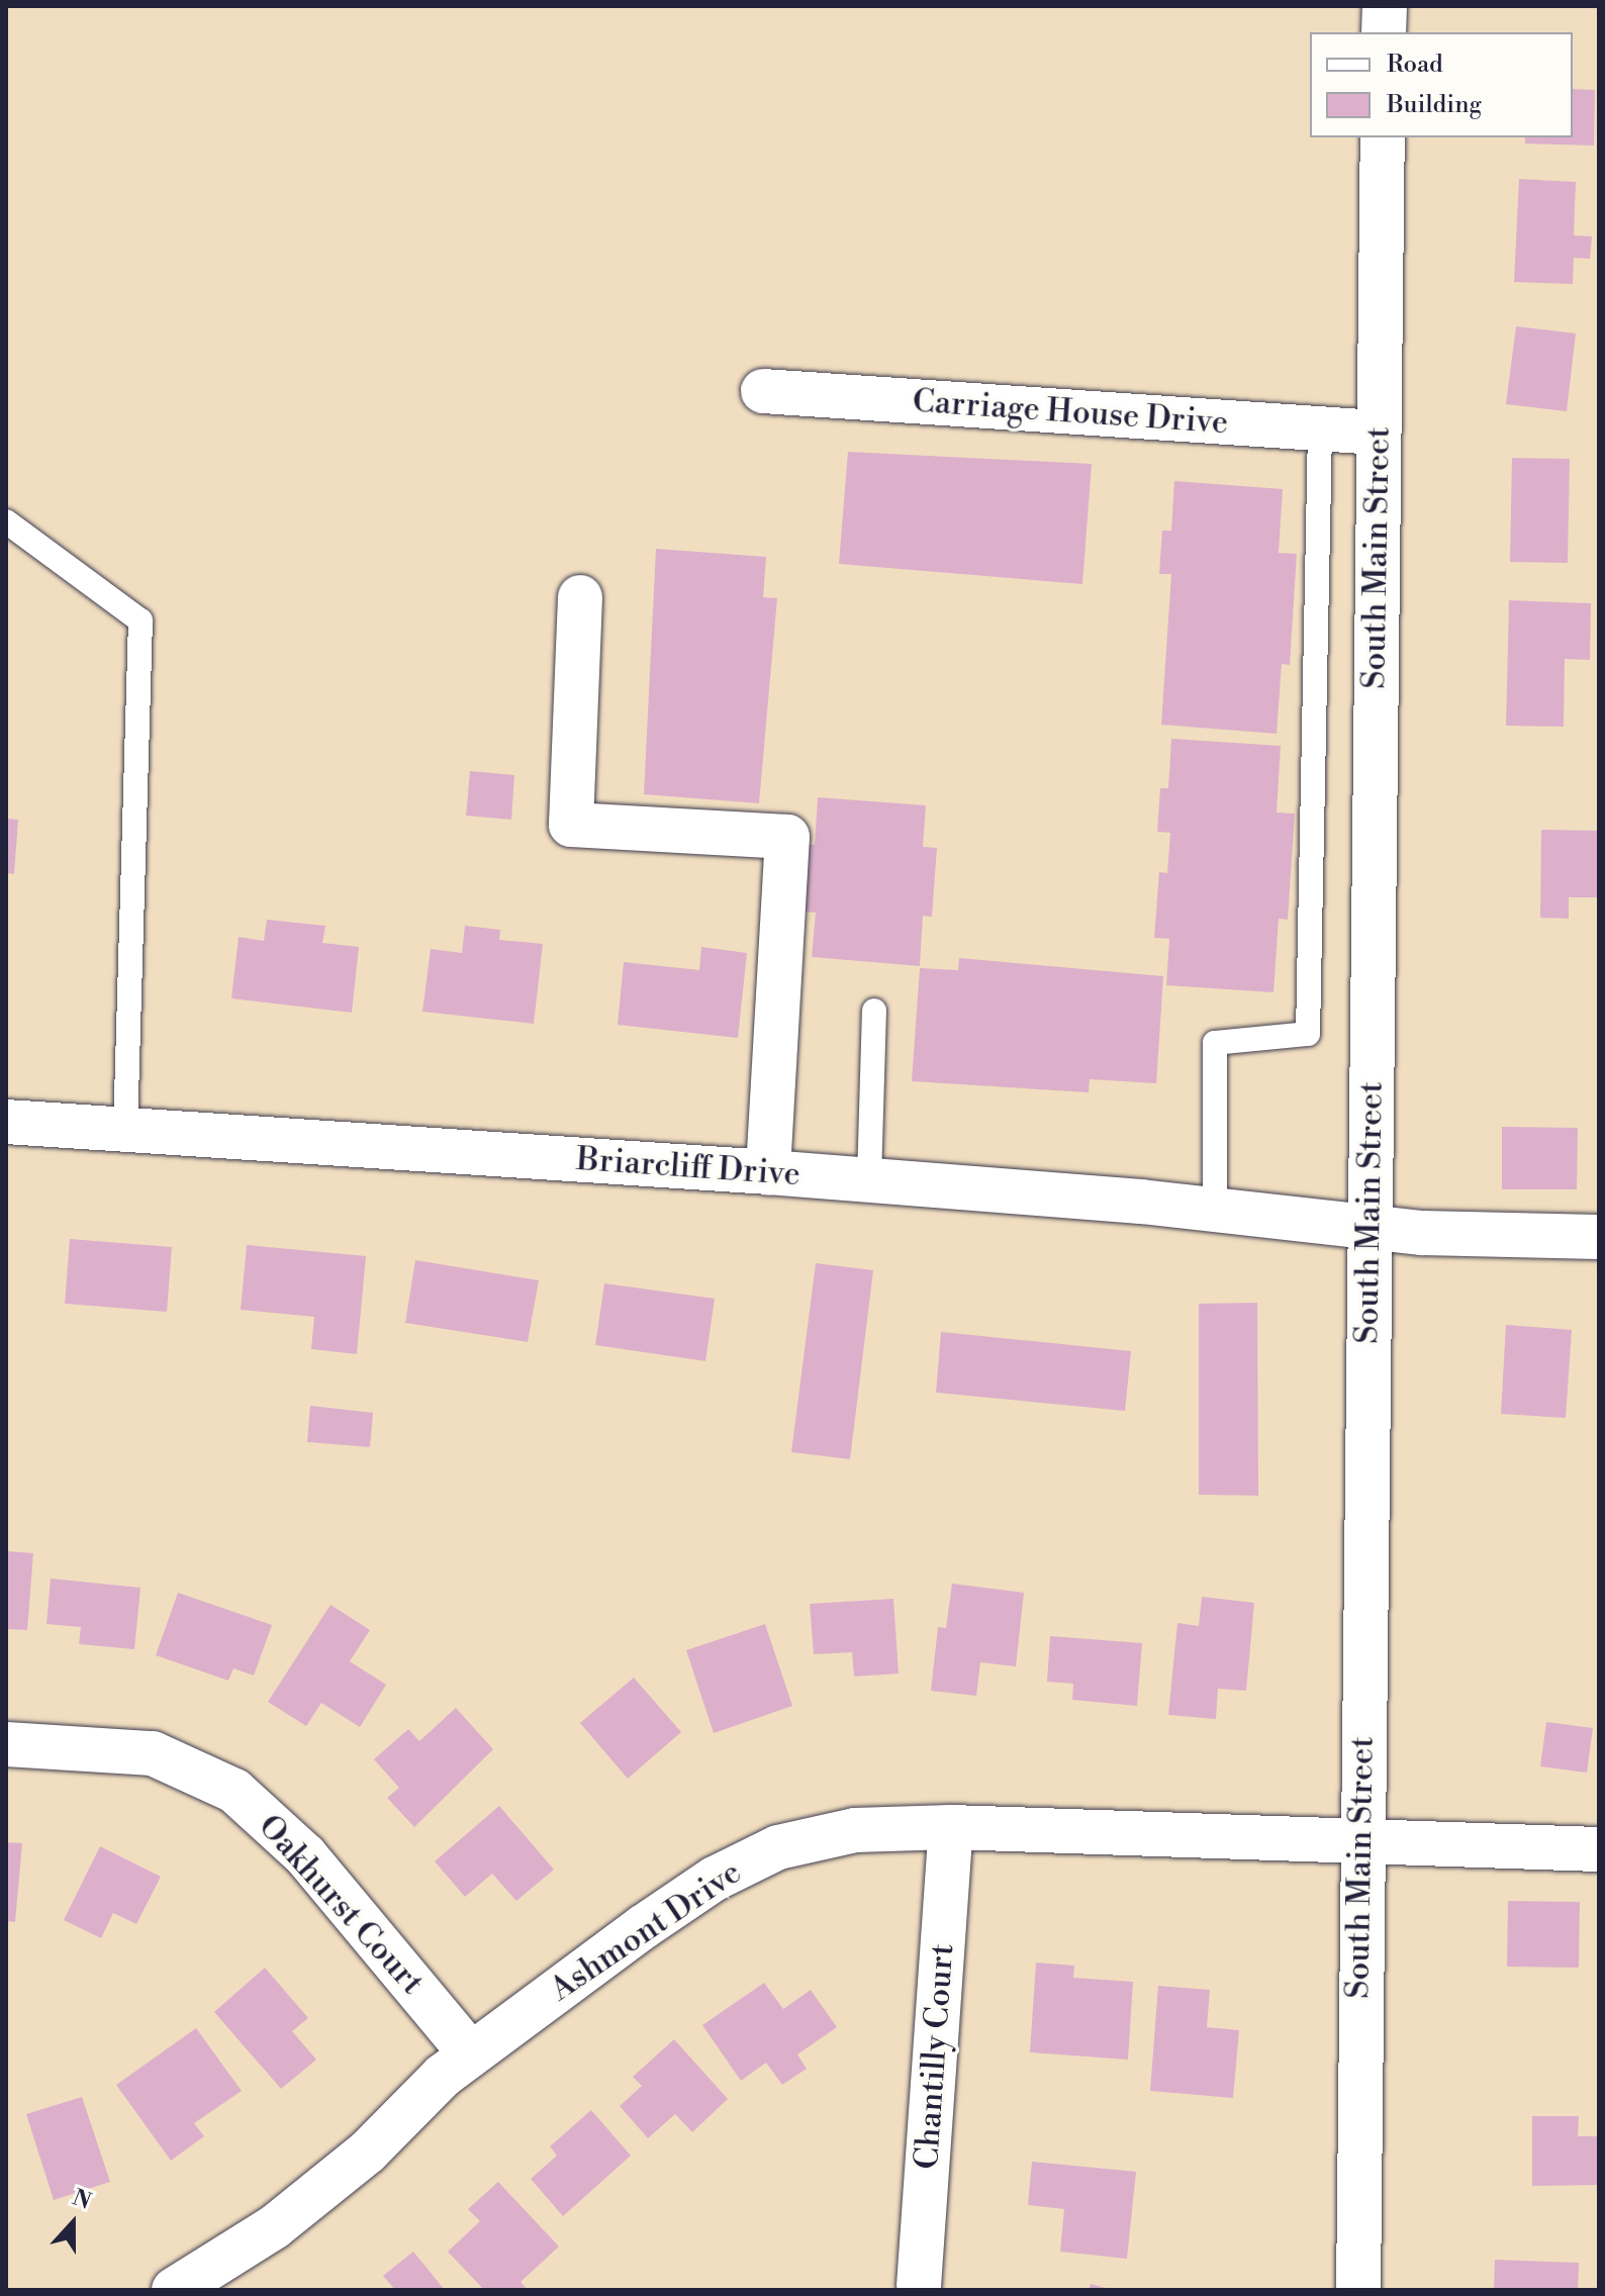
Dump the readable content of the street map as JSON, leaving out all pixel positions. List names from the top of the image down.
{
  "streets": {
    "street": [
      "Carriage House Drive",
      "South Main Street",
      "Briarcliff Drive",
      "Oakhurst Court",
      "Ashmont Drive",
      "Chantilly Court"
    ]
  },
  "crossings": [
    ["Carriage House Drive", "South Main Street"],
    ["South Main Street", "Briarcliff Drive"],
    ["South Main Street", "Ashmont Drive"],
    ["Oakhurst Court", "Ashmont Drive"],
    ["Ashmont Drive", "Chantilly Court"]
  ],
  "legend": ["Road", "Building"],
  "north": "top"
}
